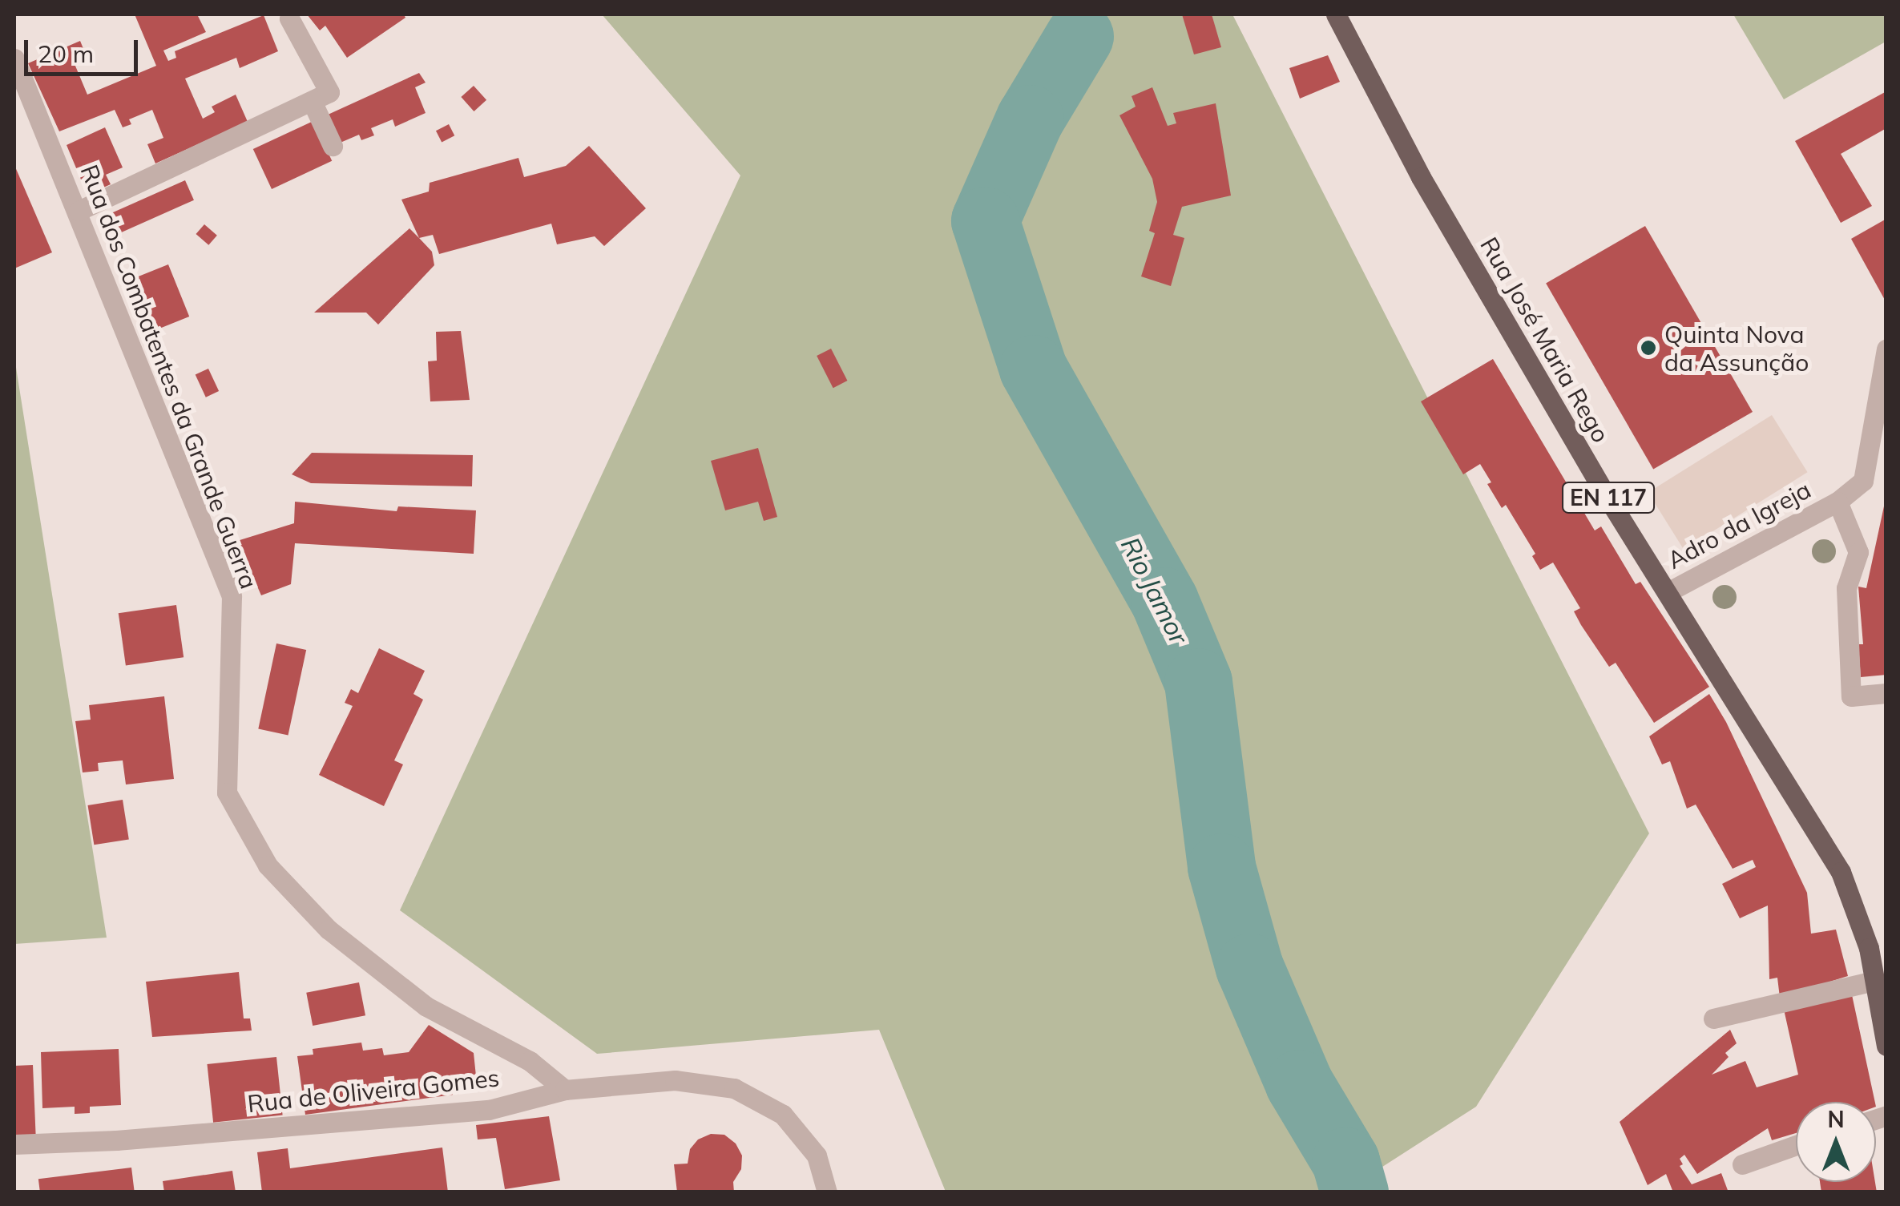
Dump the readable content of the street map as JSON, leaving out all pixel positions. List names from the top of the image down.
{
  "streets": {
    "main road": ["Rua José Maria Rego", "EN 117"],
    "street": ["Rua dos Combatentes da Grande Guerra", "Adro da Igreja", "Rua de Oliveira Gomes"]
  },
  "crossings": [
    ["Rua José Maria Rego", "EN 117"],
    ["Rua José Maria Rego", "Adro da Igreja"],
    ["Rua dos Combatentes da Grande Guerra", "Rua de Oliveira Gomes"]
  ],
  "water": ["Rio Jamor"],
  "places": ["Quinta Nova da Assunção"],
  "scale_bar": "20 m",
  "north": "top"
}
